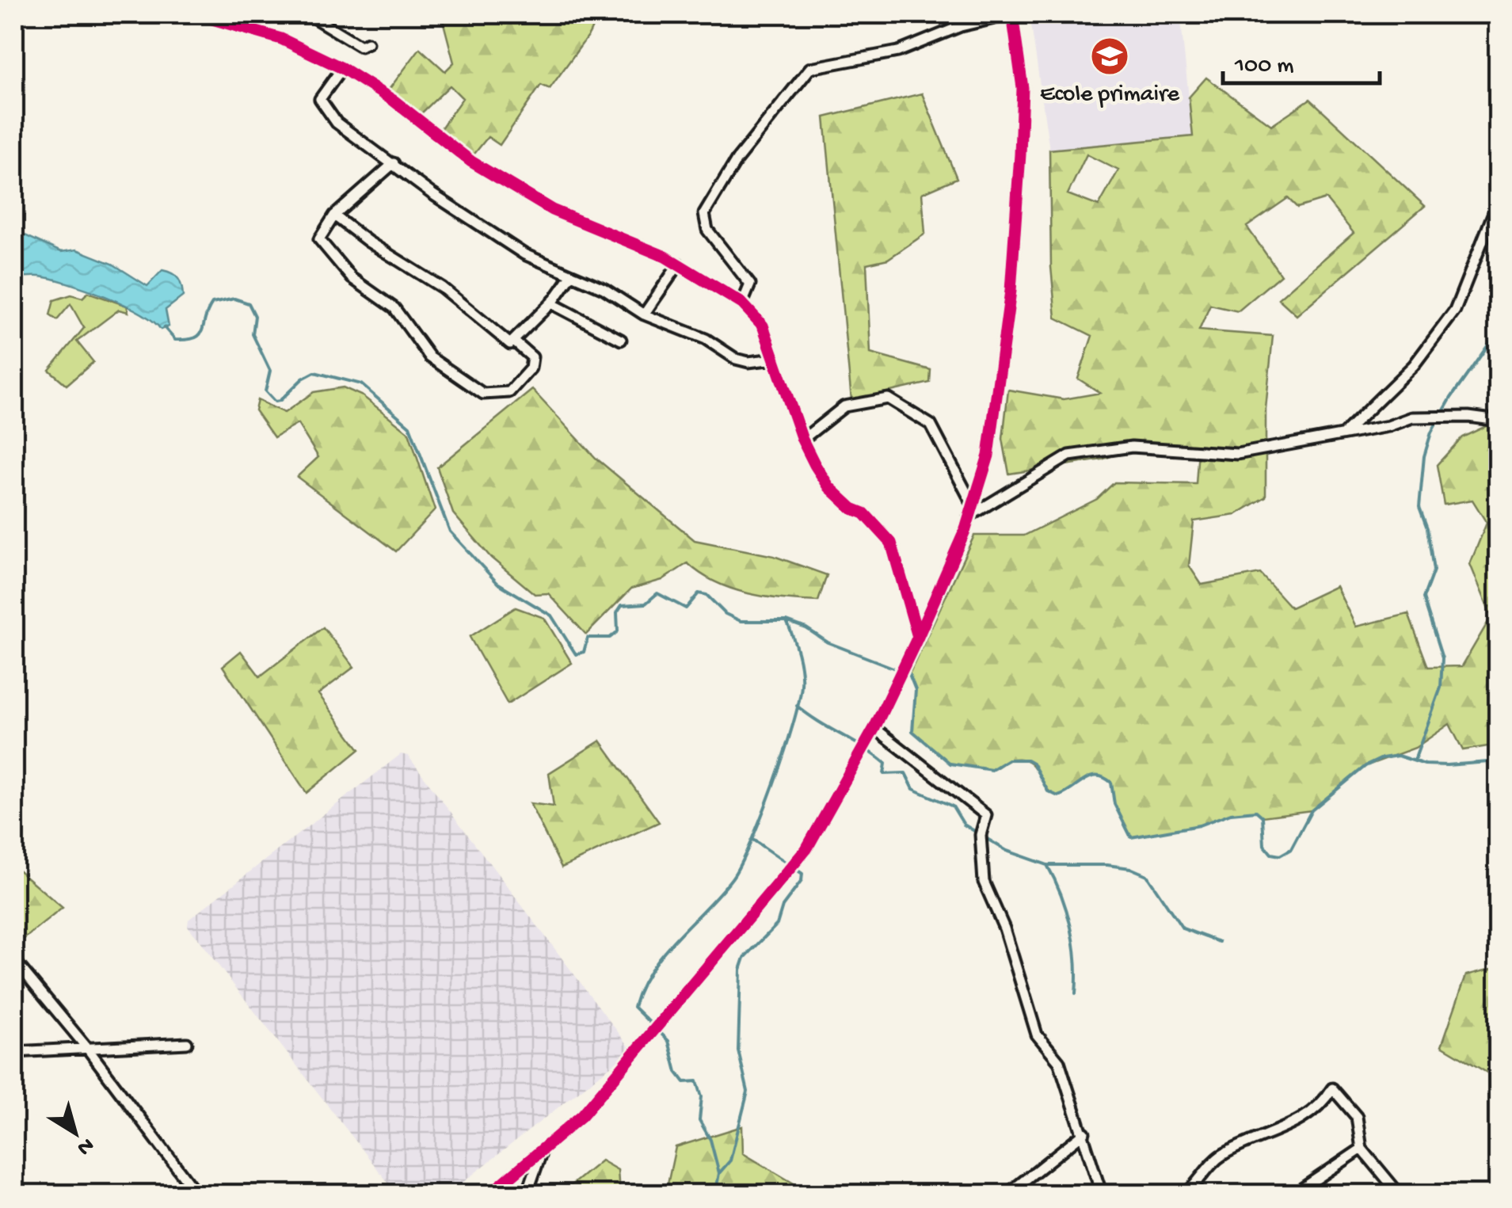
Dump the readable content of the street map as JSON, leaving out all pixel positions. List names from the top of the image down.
{
  "places": {
    "school or university": ["Ecole primaire"]
  },
  "scale_bar": "100 m",
  "north": "bottom right"
}
